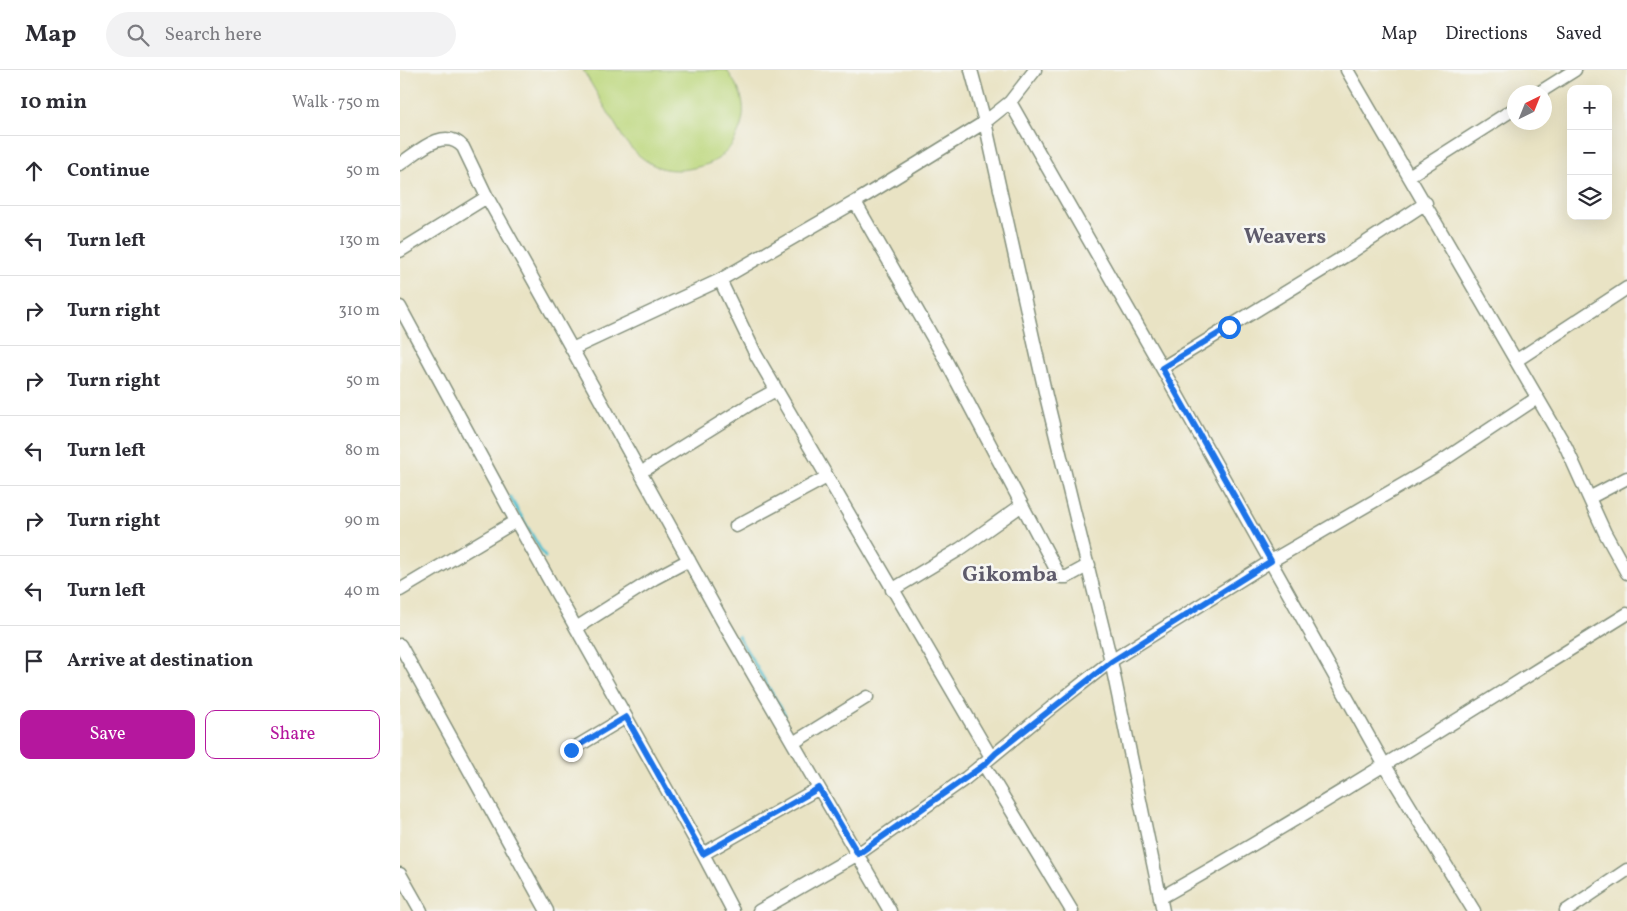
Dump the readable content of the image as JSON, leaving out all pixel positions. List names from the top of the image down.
{
  "districts": ["Weavers", "Gikomba"],
  "north": "top right",
  "page": {
    "header": "Map",
    "search": "Search here",
    "nav": ["Map", "Directions", "Saved"],
    "heading": ["10 min", "Walk · 750 m"],
    "map_buttons": ["+", "−"],
    "list": [
      ["Continue", "50 m"],
      ["Turn left", "130 m"],
      ["Turn right", "310 m"],
      ["Turn right", "50 m"],
      ["Turn left", "80 m"],
      ["Turn right", "90 m"],
      ["Turn left", "40 m"],
      "Arrive at destination"
    ],
    "buttons": ["Save", "Share"]
  }
}
